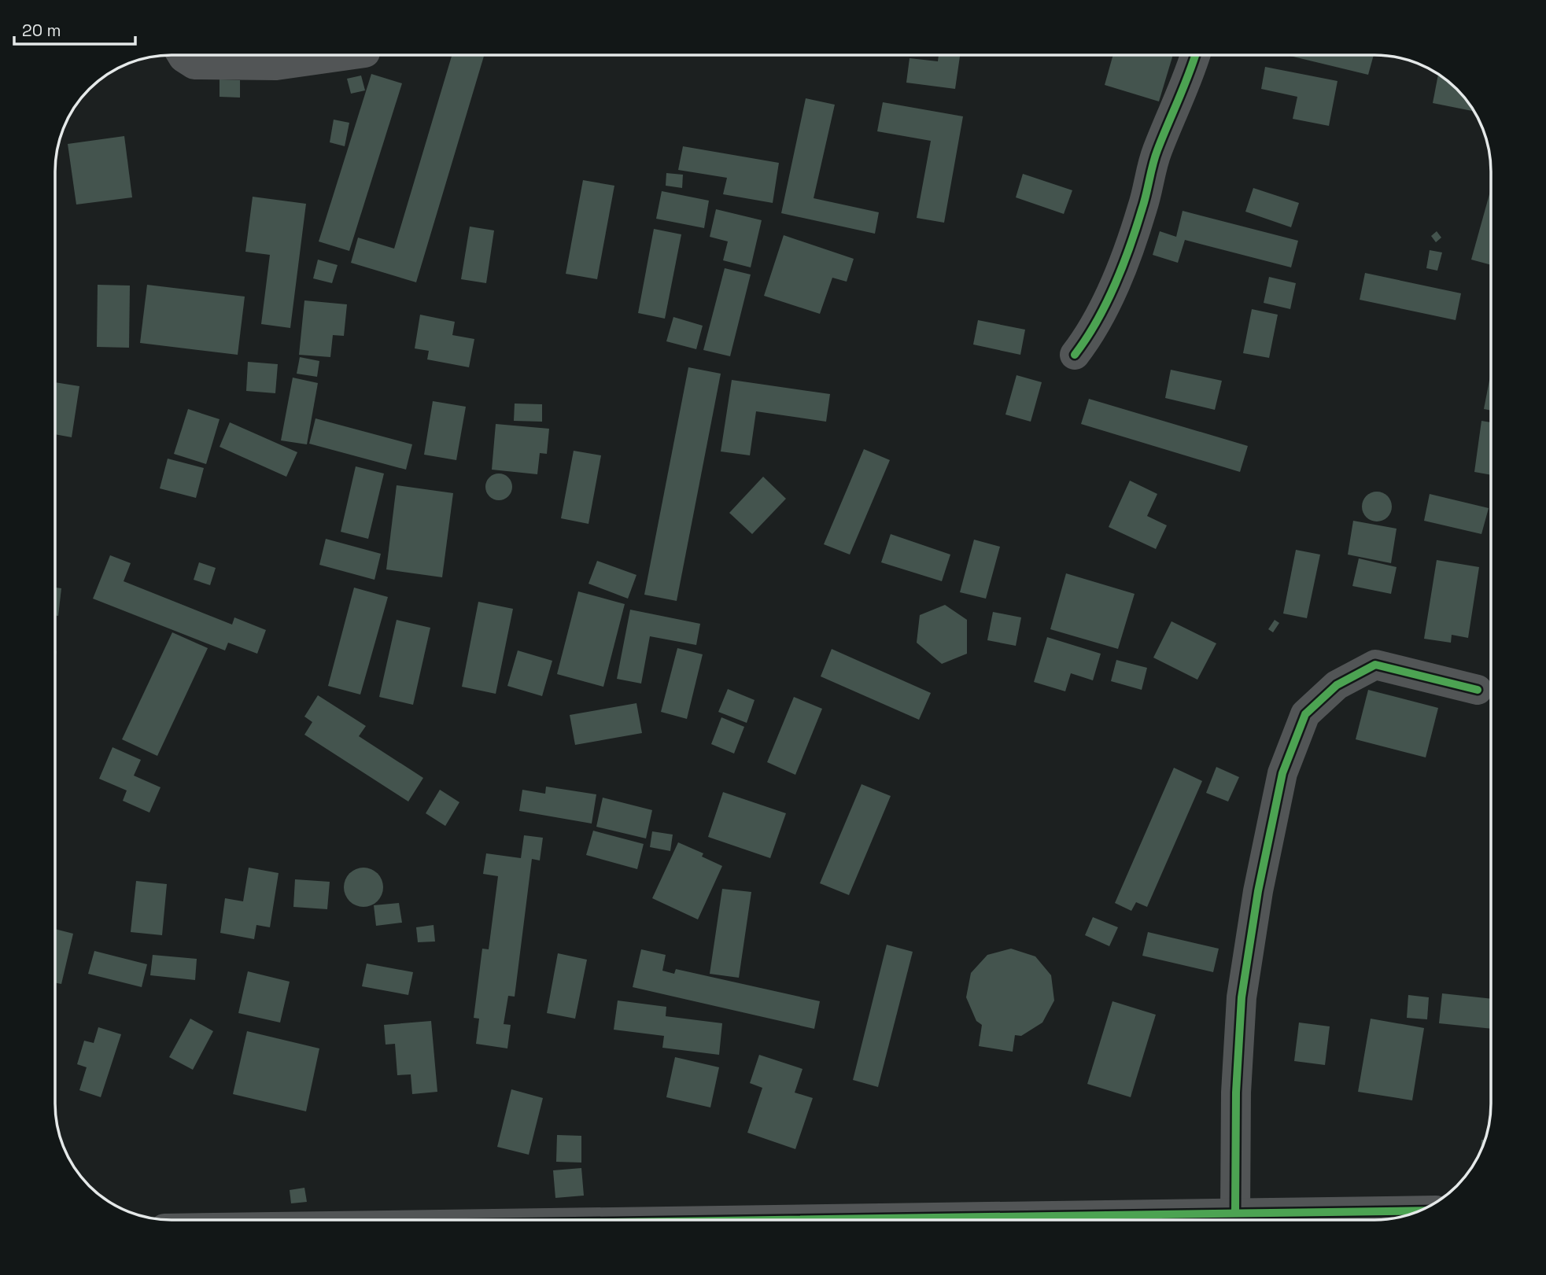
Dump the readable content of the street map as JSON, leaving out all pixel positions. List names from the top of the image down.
{
  "scale_bar": "20 m"
}
